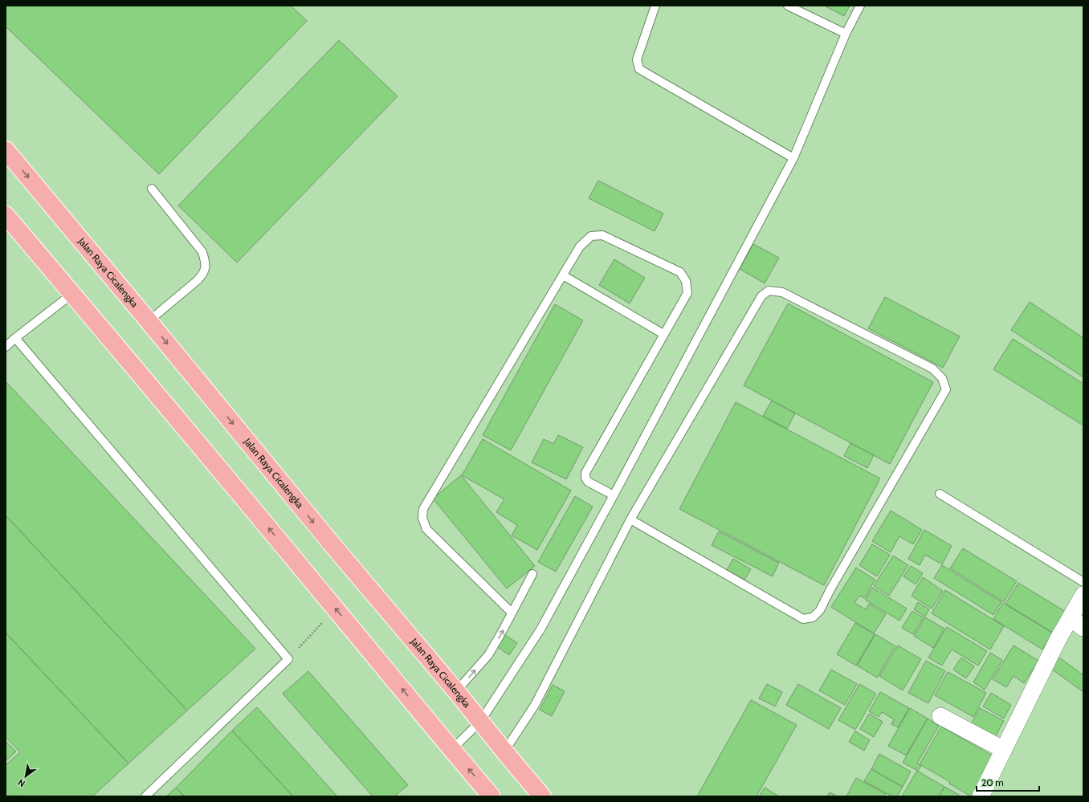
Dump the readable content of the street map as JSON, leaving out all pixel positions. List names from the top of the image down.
{
  "streets": {
    "highway": ["Jalan Raya Cicalengka"]
  },
  "scale_bar": "20 m",
  "north": "bottom left"
}
